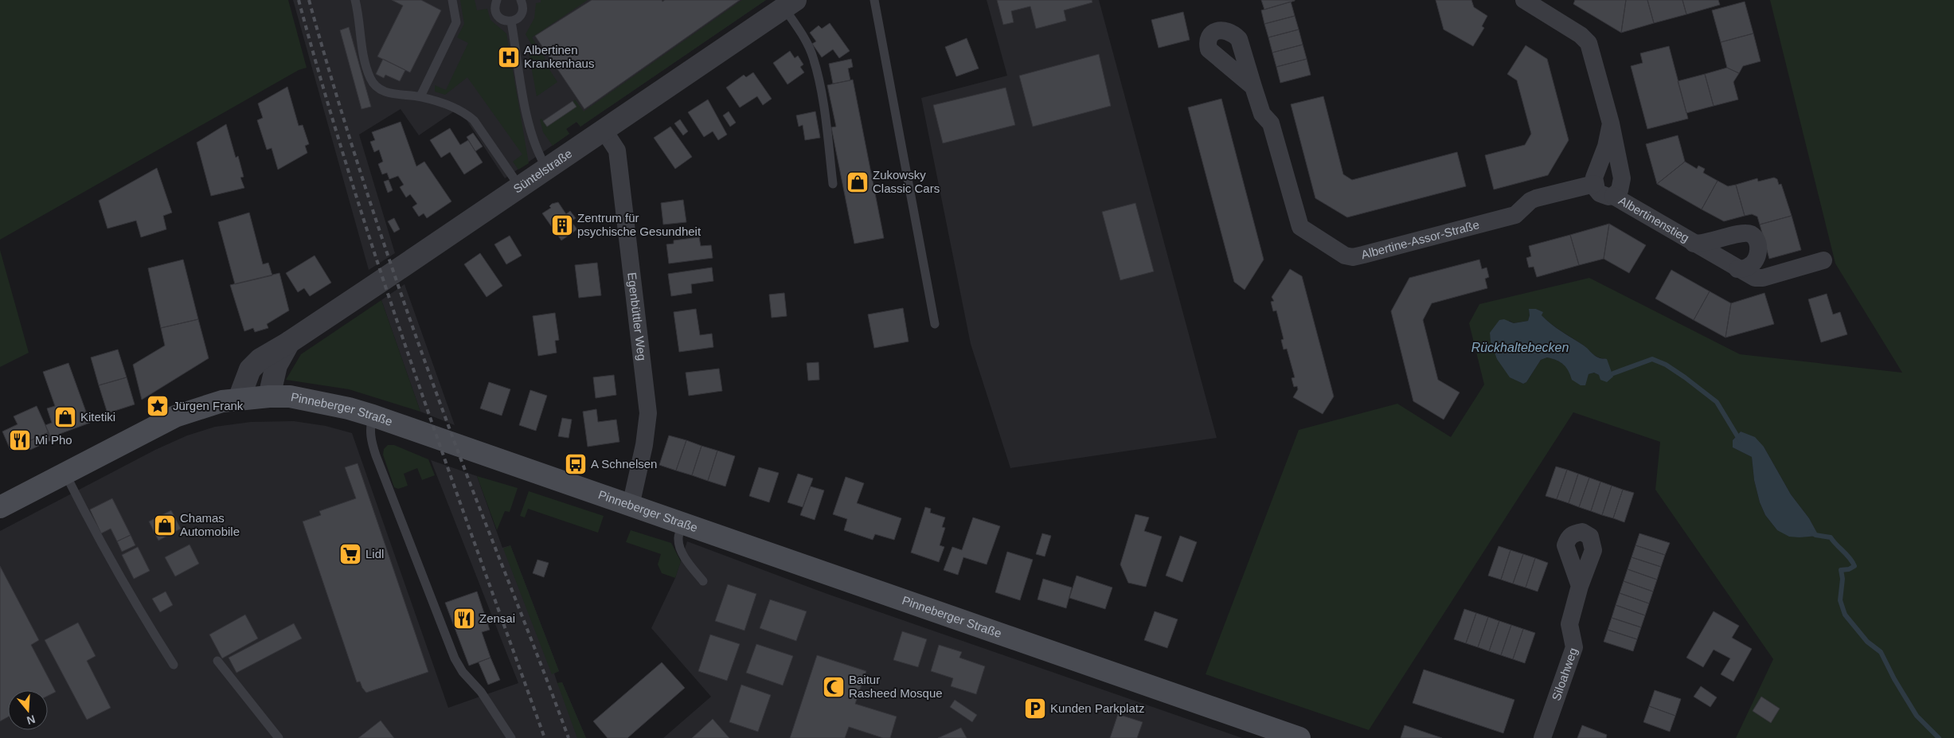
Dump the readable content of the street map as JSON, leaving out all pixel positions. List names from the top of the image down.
{
  "streets": {
    "main road": ["Pinneberger Straße"],
    "street": [
      "Süntelstraße",
      "Albertinenstieg",
      "Albertine-Assor-Straße",
      "Egenbüttler Weg",
      "Siloahweg"
    ]
  },
  "crossings": [
    ["Süntelstraße", "Egenbüttler Weg"],
    ["Süntelstraße", "Pinneberger Straße"],
    ["Egenbüttler Weg", "Pinneberger Straße"]
  ],
  "water": ["Rückhaltebecken"],
  "places": {
    "hospital": ["Albertinen Krankenhaus"],
    "shop": ["Zukowsky Classic Cars", "Kitetiki", "Chamas Automobile"],
    "building": ["Zentrum für psychische Gesundheit"],
    "place": ["Jürgen Frank"],
    "restaurant": ["Mi Pho", "Zensai"],
    "bus stop": ["A Schnelsen"],
    "supermarket": ["Lidl"],
    "mosque": ["Baitur Rasheed Mosque"],
    "parking": ["Kunden Parkplatz"]
  },
  "north": "bottom"
}
